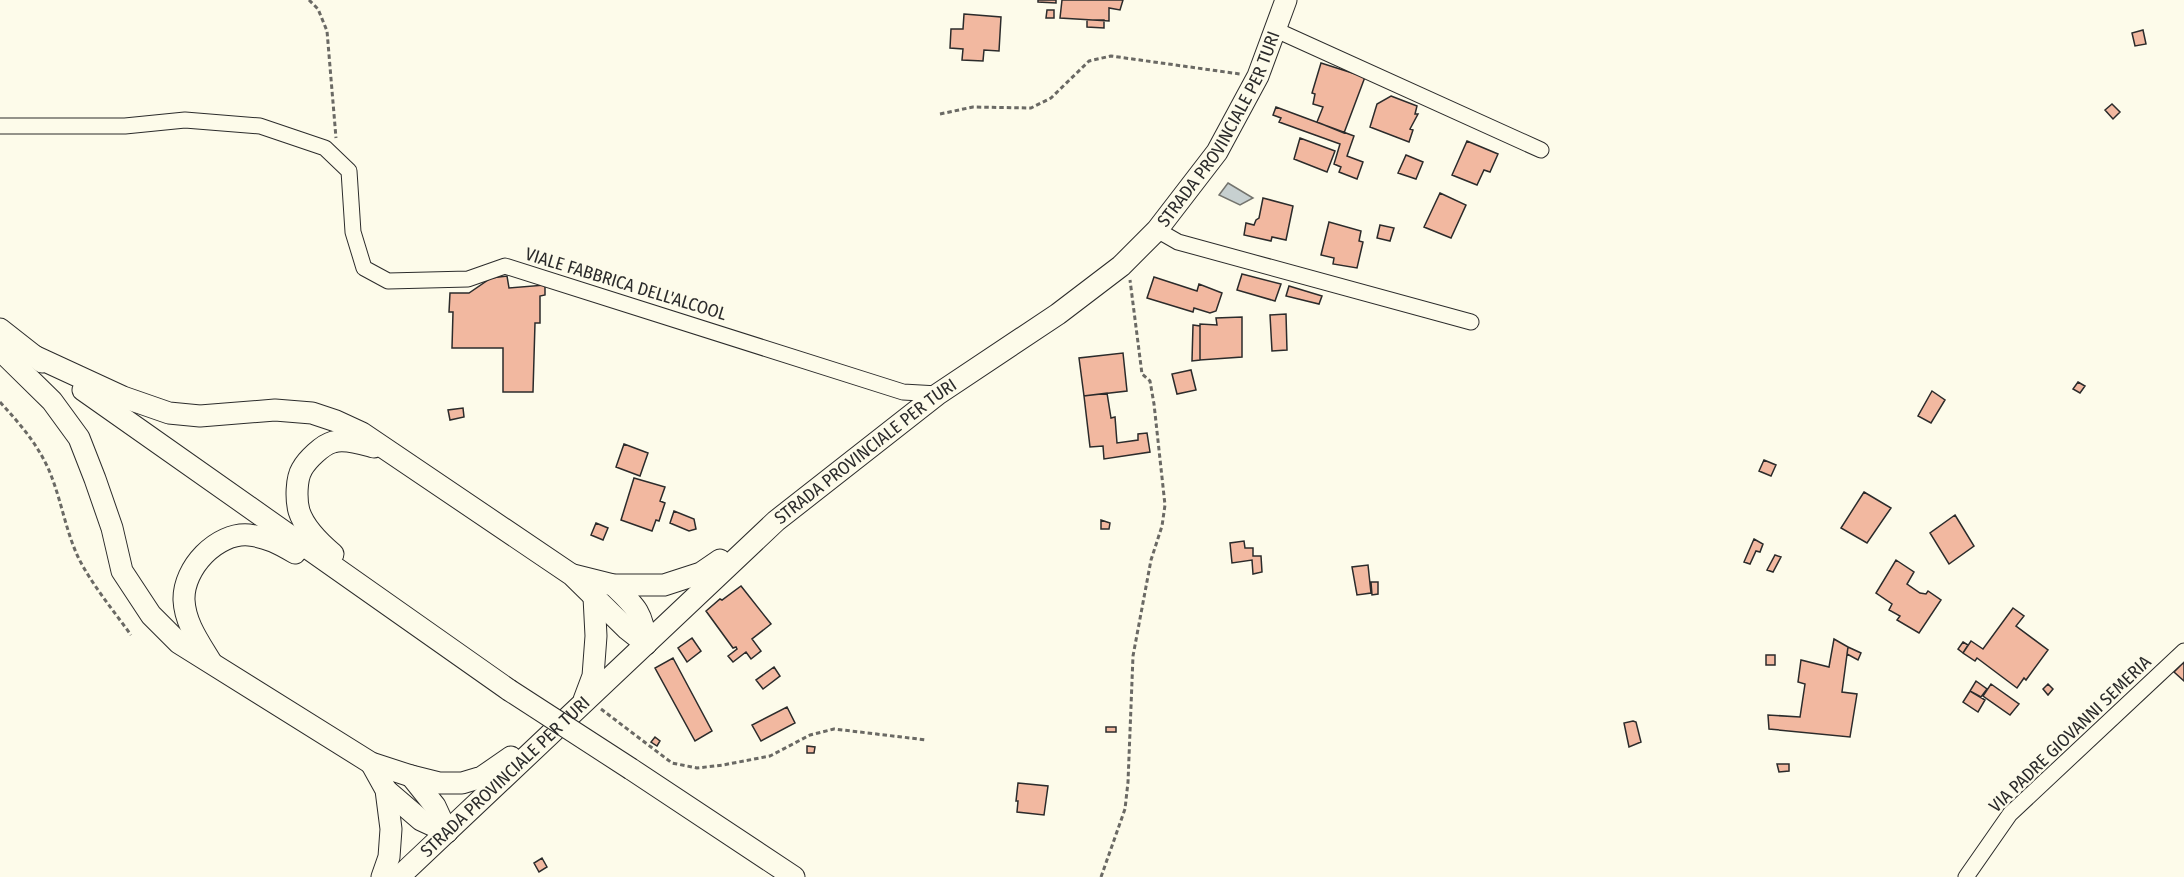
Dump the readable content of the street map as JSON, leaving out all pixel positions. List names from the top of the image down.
{
  "streets": {
    "main road": ["STRADA PROVINCIALE PER TURI"],
    "street": ["VIALE FABBRICA DELL'ALCOOL", "VIA PADRE GIOVANNI SEMERIA"]
  },
  "crossings": [
    ["STRADA PROVINCIALE PER TURI", "VIALE FABBRICA DELL'ALCOOL"]
  ]
}
